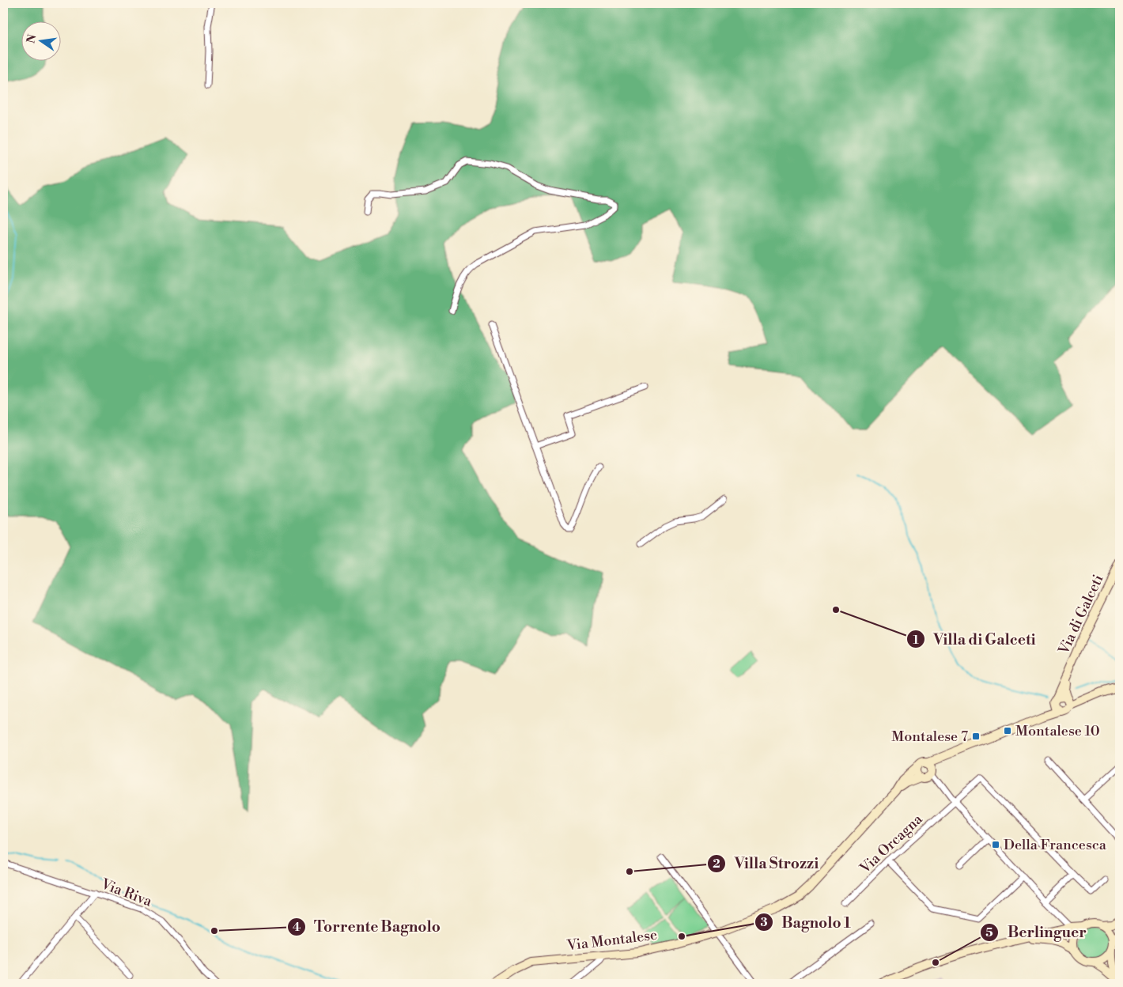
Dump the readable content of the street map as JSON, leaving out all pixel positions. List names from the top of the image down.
{
  "streets": {
    "street": [
      "Via di Galceti",
      "Via Orcagna",
      "Via Riva",
      "Via Montalese"
    ]
  },
  "crossings": [
    ["Via di Galceti", "Via Montalese"]
  ],
  "places": {
    "other": [
      "Villa di Galceti",
      "Villa Strozzi",
      "Torrente Bagnolo",
      "Bagnolo 1",
      "Berlinguer"
    ],
    "transit": ["Montalese 10", "Montalese 7", "Della Francesca"]
  },
  "north": "left"
}
